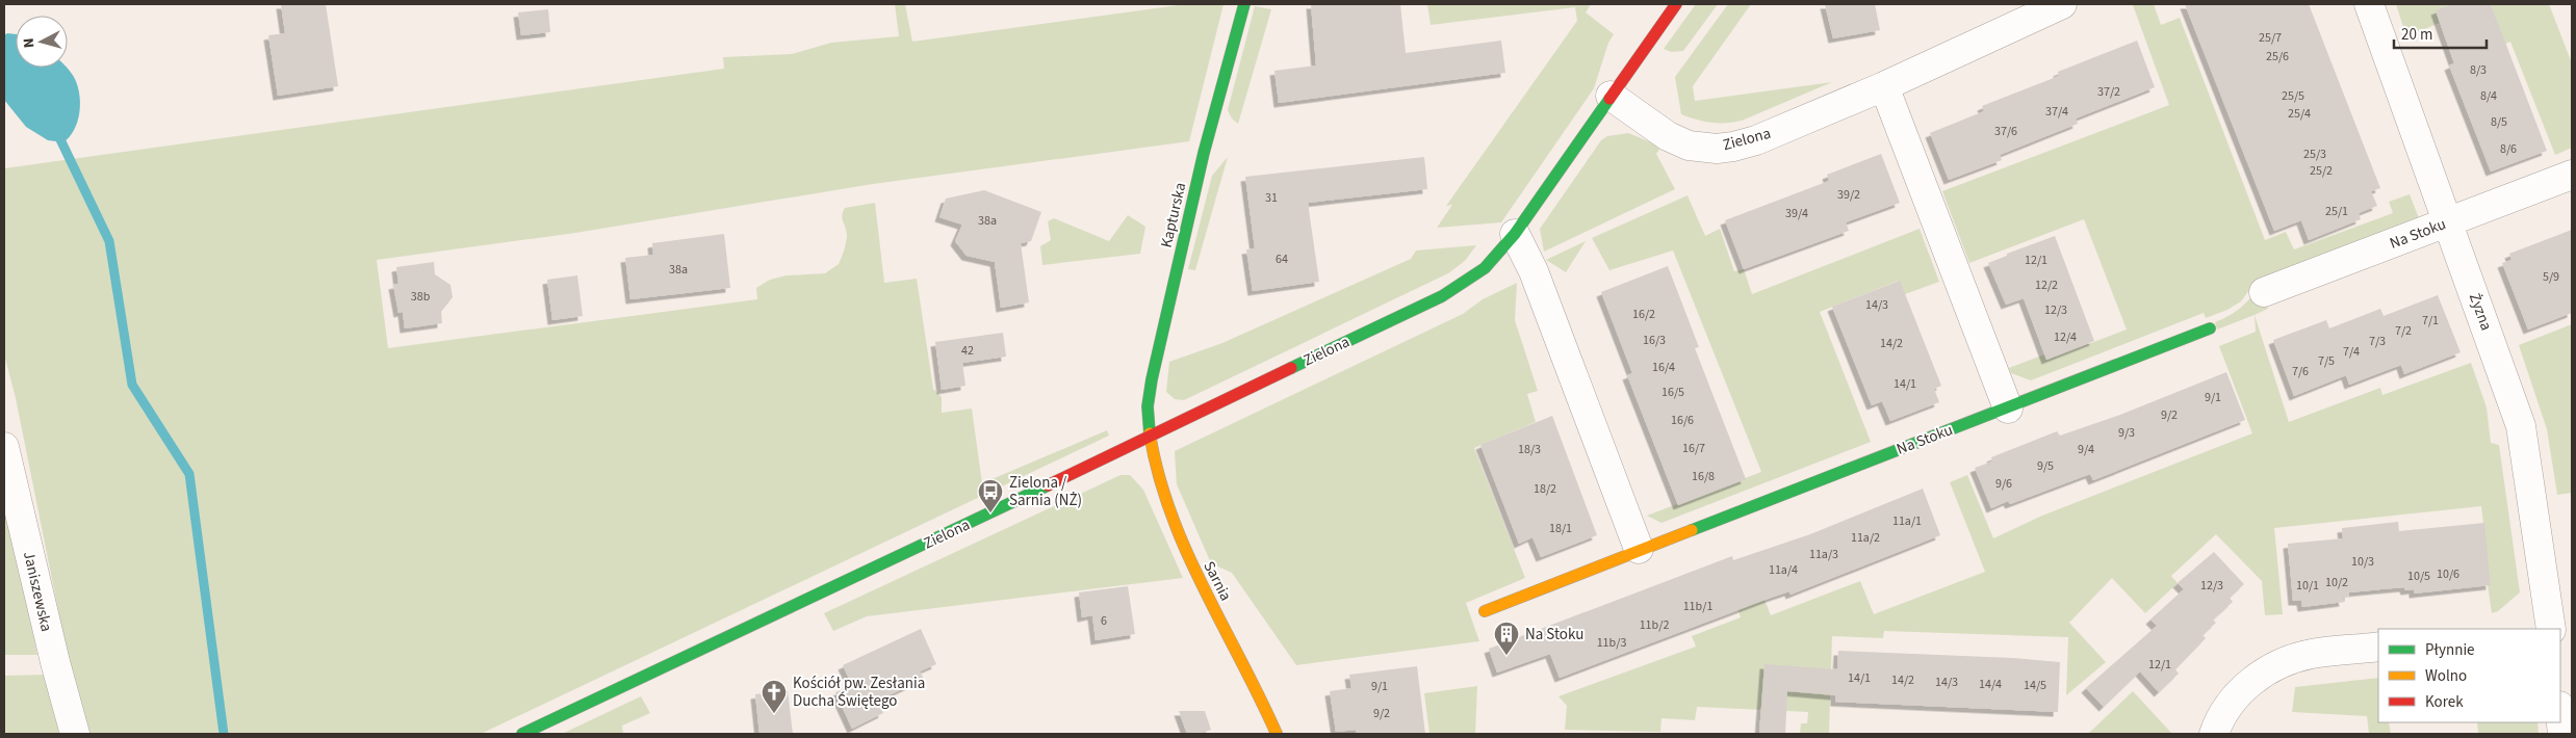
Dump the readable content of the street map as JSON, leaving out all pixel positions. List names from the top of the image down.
{
  "streets": {
    "street": [
      "Zielona",
      "Kapturska",
      "Na Stoku",
      "Żyzna",
      "Sarnia",
      "Janiszewska"
    ]
  },
  "crossings": [
    ["Zielona", "Kapturska"],
    ["Zielona", "Sarnia"],
    ["Kapturska", "Sarnia"],
    ["Na Stoku", "Żyzna"]
  ],
  "places": {
    "bus stop": ["Zielona / Sarnia (NŻ)"],
    "building": ["Na Stoku"],
    "church": ["Kościół pw. Zesłania Ducha Świętego"]
  },
  "house_numbers": [
    "25/7",
    "25/6",
    "8/3",
    "37/2",
    "25/5",
    "8/4",
    "37/4",
    "25/4",
    "8/5",
    "37/6",
    "8/6",
    "25/3",
    "25/2",
    "39/2",
    "31",
    "25/1",
    "39/4",
    "38a",
    "64",
    "12/1",
    "38a",
    "5/9",
    "12/2",
    "38b",
    "14/3",
    "12/3",
    "16/2",
    "7/1",
    "7/2",
    "12/4",
    "16/3",
    "7/3",
    "14/2",
    "42",
    "7/4",
    "7/5",
    "16/4",
    "7/6",
    "14/1",
    "16/5",
    "9/1",
    "9/2",
    "16/6",
    "9/3",
    "16/7",
    "18/3",
    "9/4",
    "9/5",
    "16/8",
    "9/6",
    "18/2",
    "11a/1",
    "18/1",
    "11a/2",
    "11a/3",
    "10/3",
    "11a/4",
    "10/6",
    "10/5",
    "10/2",
    "12/3",
    "10/1",
    "11b/1",
    "6",
    "11b/2",
    "11b/3",
    "12/1",
    "14/1",
    "14/2",
    "14/3",
    "14/4",
    "14/5",
    "9/1",
    "9/2"
  ],
  "legend": ["Płynnie", "Wolno", "Korek"],
  "scale_bar": "20 m",
  "north": "left"
}
